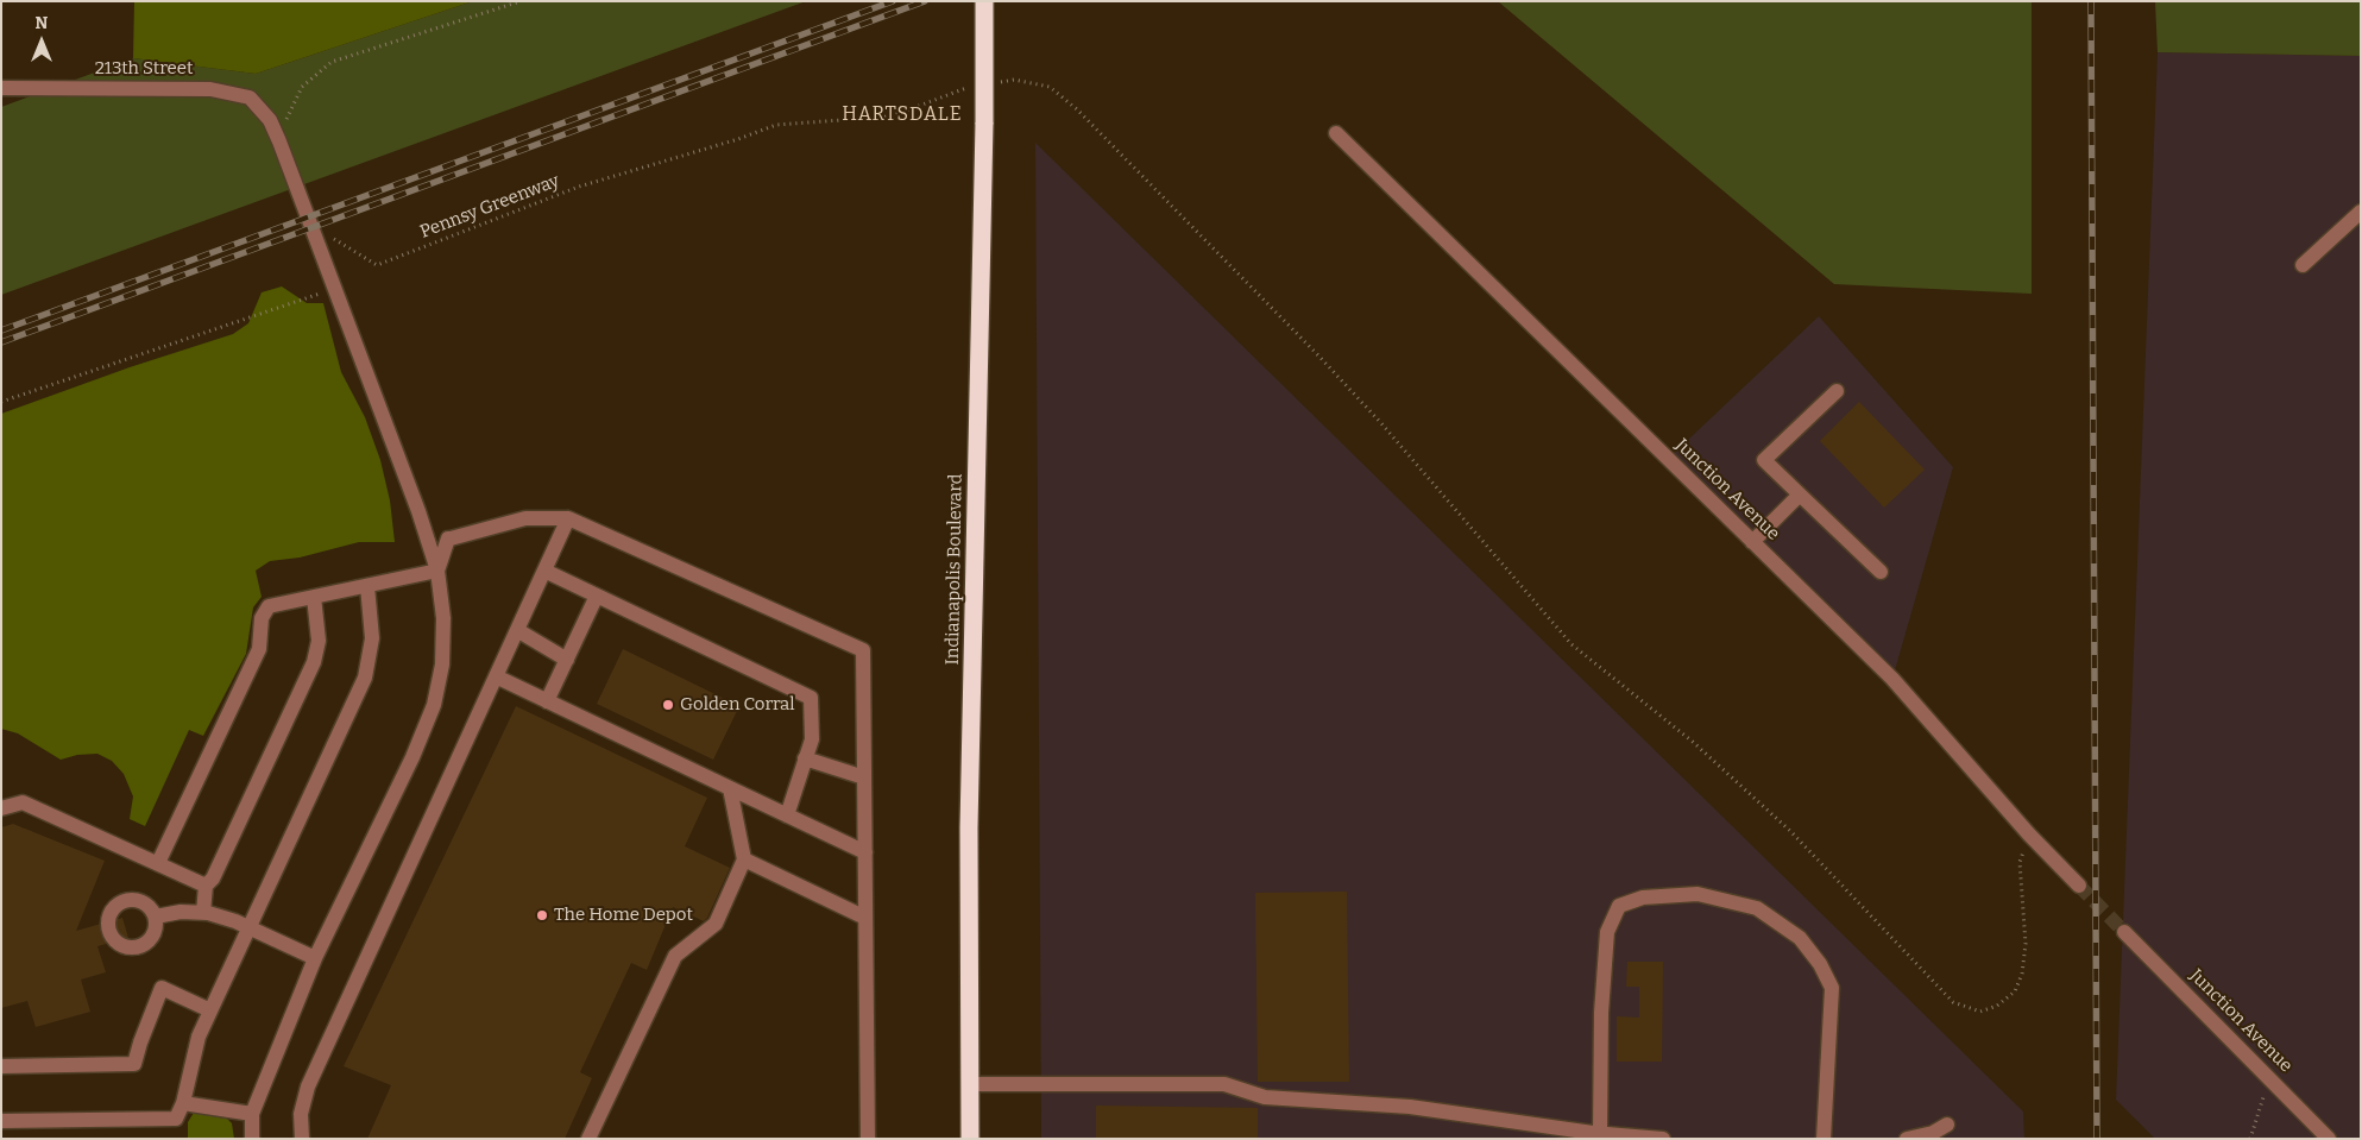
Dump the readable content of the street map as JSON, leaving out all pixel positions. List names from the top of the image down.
{
  "streets": {
    "highway": ["Indianapolis Boulevard"],
    "street": ["213th Street", "Junction Avenue"],
    "path": ["Pennsy Greenway"]
  },
  "districts": ["HARTSDALE"],
  "places": ["Golden Corral", "The Home Depot"],
  "north": "top"
}
